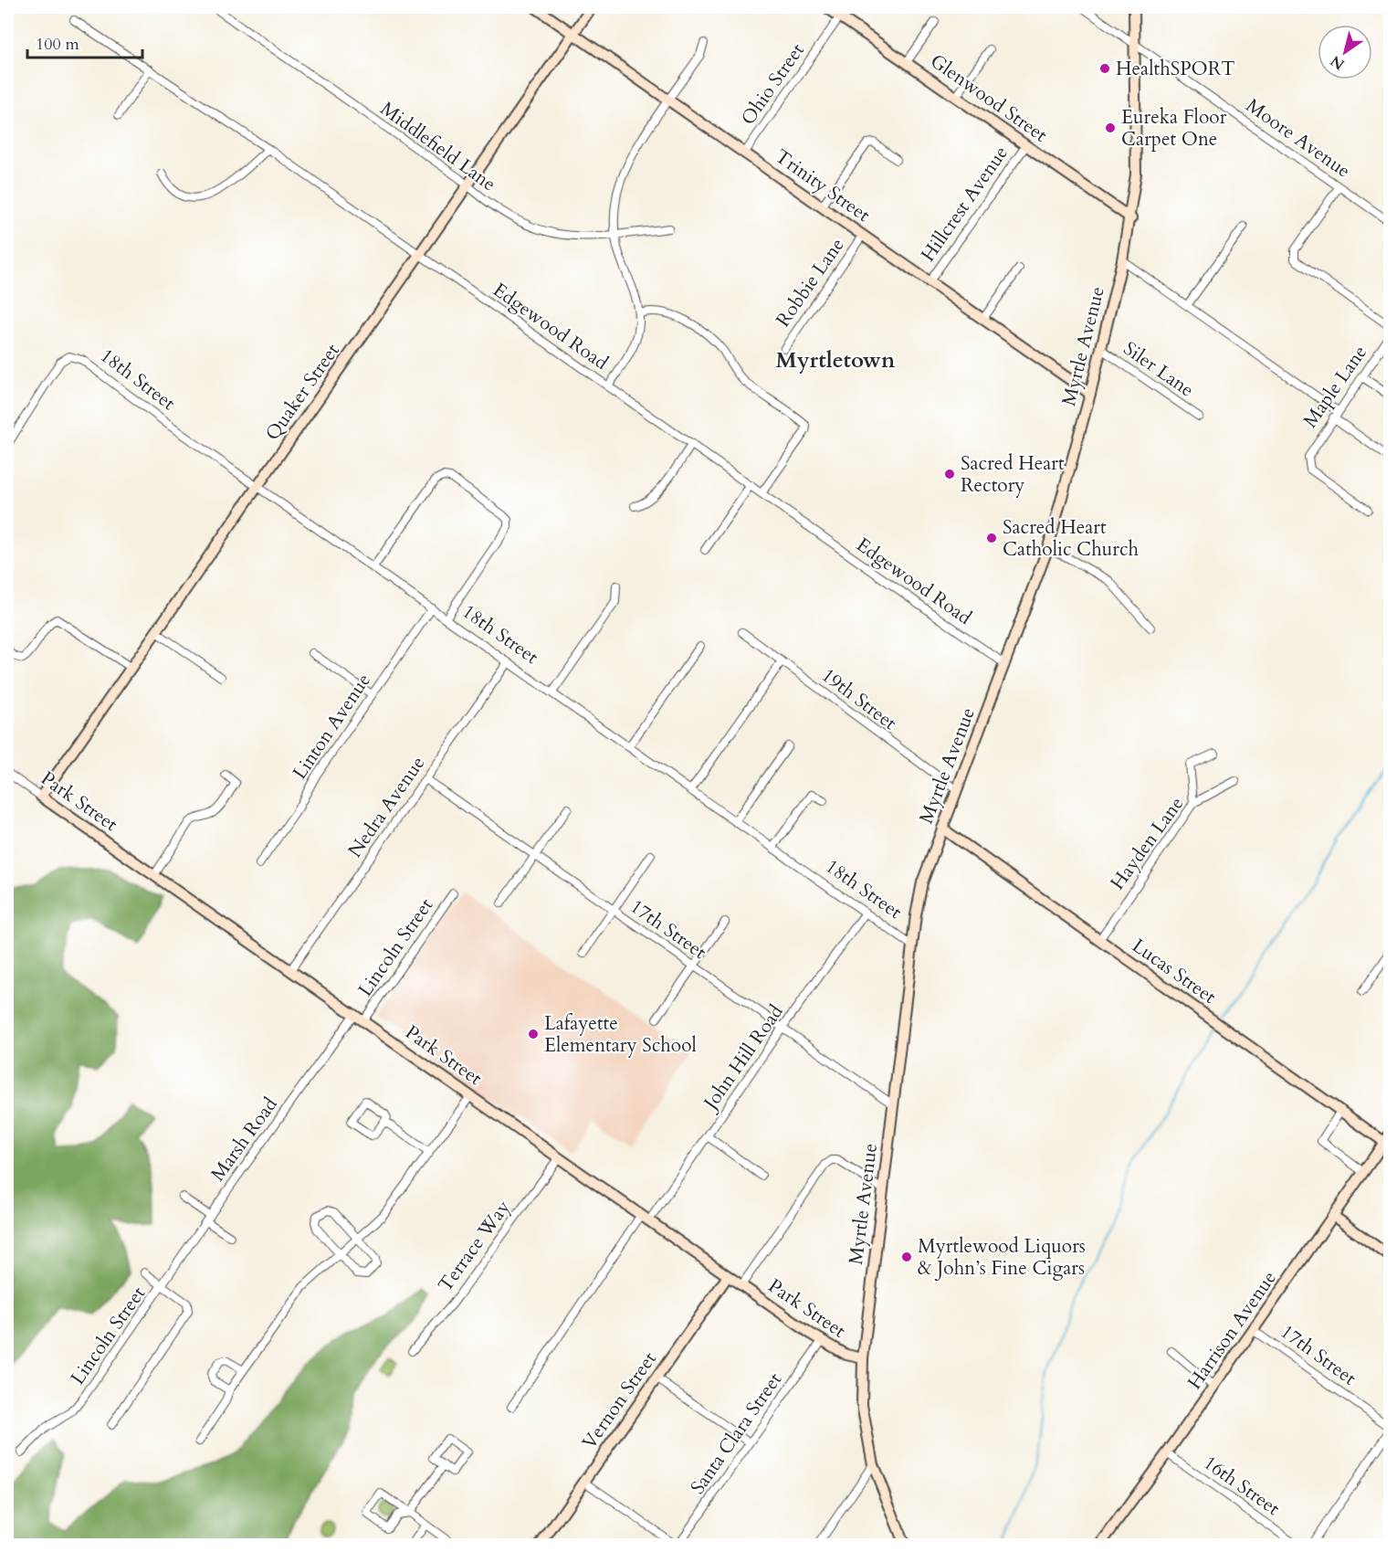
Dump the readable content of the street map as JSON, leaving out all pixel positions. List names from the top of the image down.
{
  "streets": {
    "street": [
      "Ohio Street",
      "Glenwood Street",
      "Moore Avenue",
      "Middlefield Lane",
      "Trinity Street",
      "Hillcrest Avenue",
      "Robbie Lane",
      "Edgewood Road",
      "Myrtle Avenue",
      "Siler Lane",
      "18th Street",
      "Maple Lane",
      "Quaker Street",
      "19th Street",
      "Linton Avenue",
      "Park Street",
      "Nedra Avenue",
      "Hayden Lane",
      "17th Street",
      "Lincoln Street",
      "Lucas Street",
      "John Hill Road",
      "Marsh Road",
      "Terrace Way",
      "Harrison Avenue",
      "Vernon Street",
      "Santa Clara Street",
      "16th Street"
    ]
  },
  "crossings": [
    ["Ohio Street", "Glenwood Street"],
    ["Ohio Street", "Trinity Street"],
    ["Glenwood Street", "Hillcrest Avenue"],
    ["Glenwood Street", "Myrtle Avenue"],
    ["Moore Avenue", "Myrtle Avenue"],
    ["Middlefield Lane", "Quaker Street"],
    ["Trinity Street", "Hillcrest Avenue"],
    ["Trinity Street", "Robbie Lane"],
    ["Trinity Street", "Myrtle Avenue"],
    ["Trinity Street", "Quaker Street"],
    ["Edgewood Road", "Myrtle Avenue"],
    ["Edgewood Road", "Quaker Street"],
    ["Myrtle Avenue", "Siler Lane"],
    ["Myrtle Avenue", "18th Street"],
    ["Myrtle Avenue", "19th Street"],
    ["Myrtle Avenue", "Park Street"],
    ["Myrtle Avenue", "17th Street"],
    ["Myrtle Avenue", "Lucas Street"],
    ["18th Street", "Quaker Street"],
    ["18th Street", "Linton Avenue"],
    ["18th Street", "Nedra Avenue"],
    ["18th Street", "John Hill Road"],
    ["Quaker Street", "Park Street"],
    ["Park Street", "Nedra Avenue"],
    ["Park Street", "Lincoln Street"],
    ["Park Street", "John Hill Road"],
    ["Park Street", "Marsh Road"],
    ["Park Street", "Terrace Way"],
    ["Park Street", "Vernon Street"],
    ["Park Street", "Santa Clara Street"],
    ["Nedra Avenue", "17th Street"],
    ["Hayden Lane", "Lucas Street"],
    ["17th Street", "John Hill Road"],
    ["17th Street", "Harrison Avenue"],
    ["Lincoln Street", "Marsh Road"],
    ["Lucas Street", "Harrison Avenue"],
    ["Harrison Avenue", "16th Street"]
  ],
  "districts": ["Myrtletown"],
  "places": [
    "HealthSPORT",
    "Eureka Floor Carpet One",
    "Sacred Heart Rectory",
    "Sacred Heart Catholic Church",
    "Lafayette Elementary School",
    "Myrtlewood Liquors & John’s Fine Cigars"
  ],
  "scale_bar": "100 m",
  "north": "bottom left"
}
